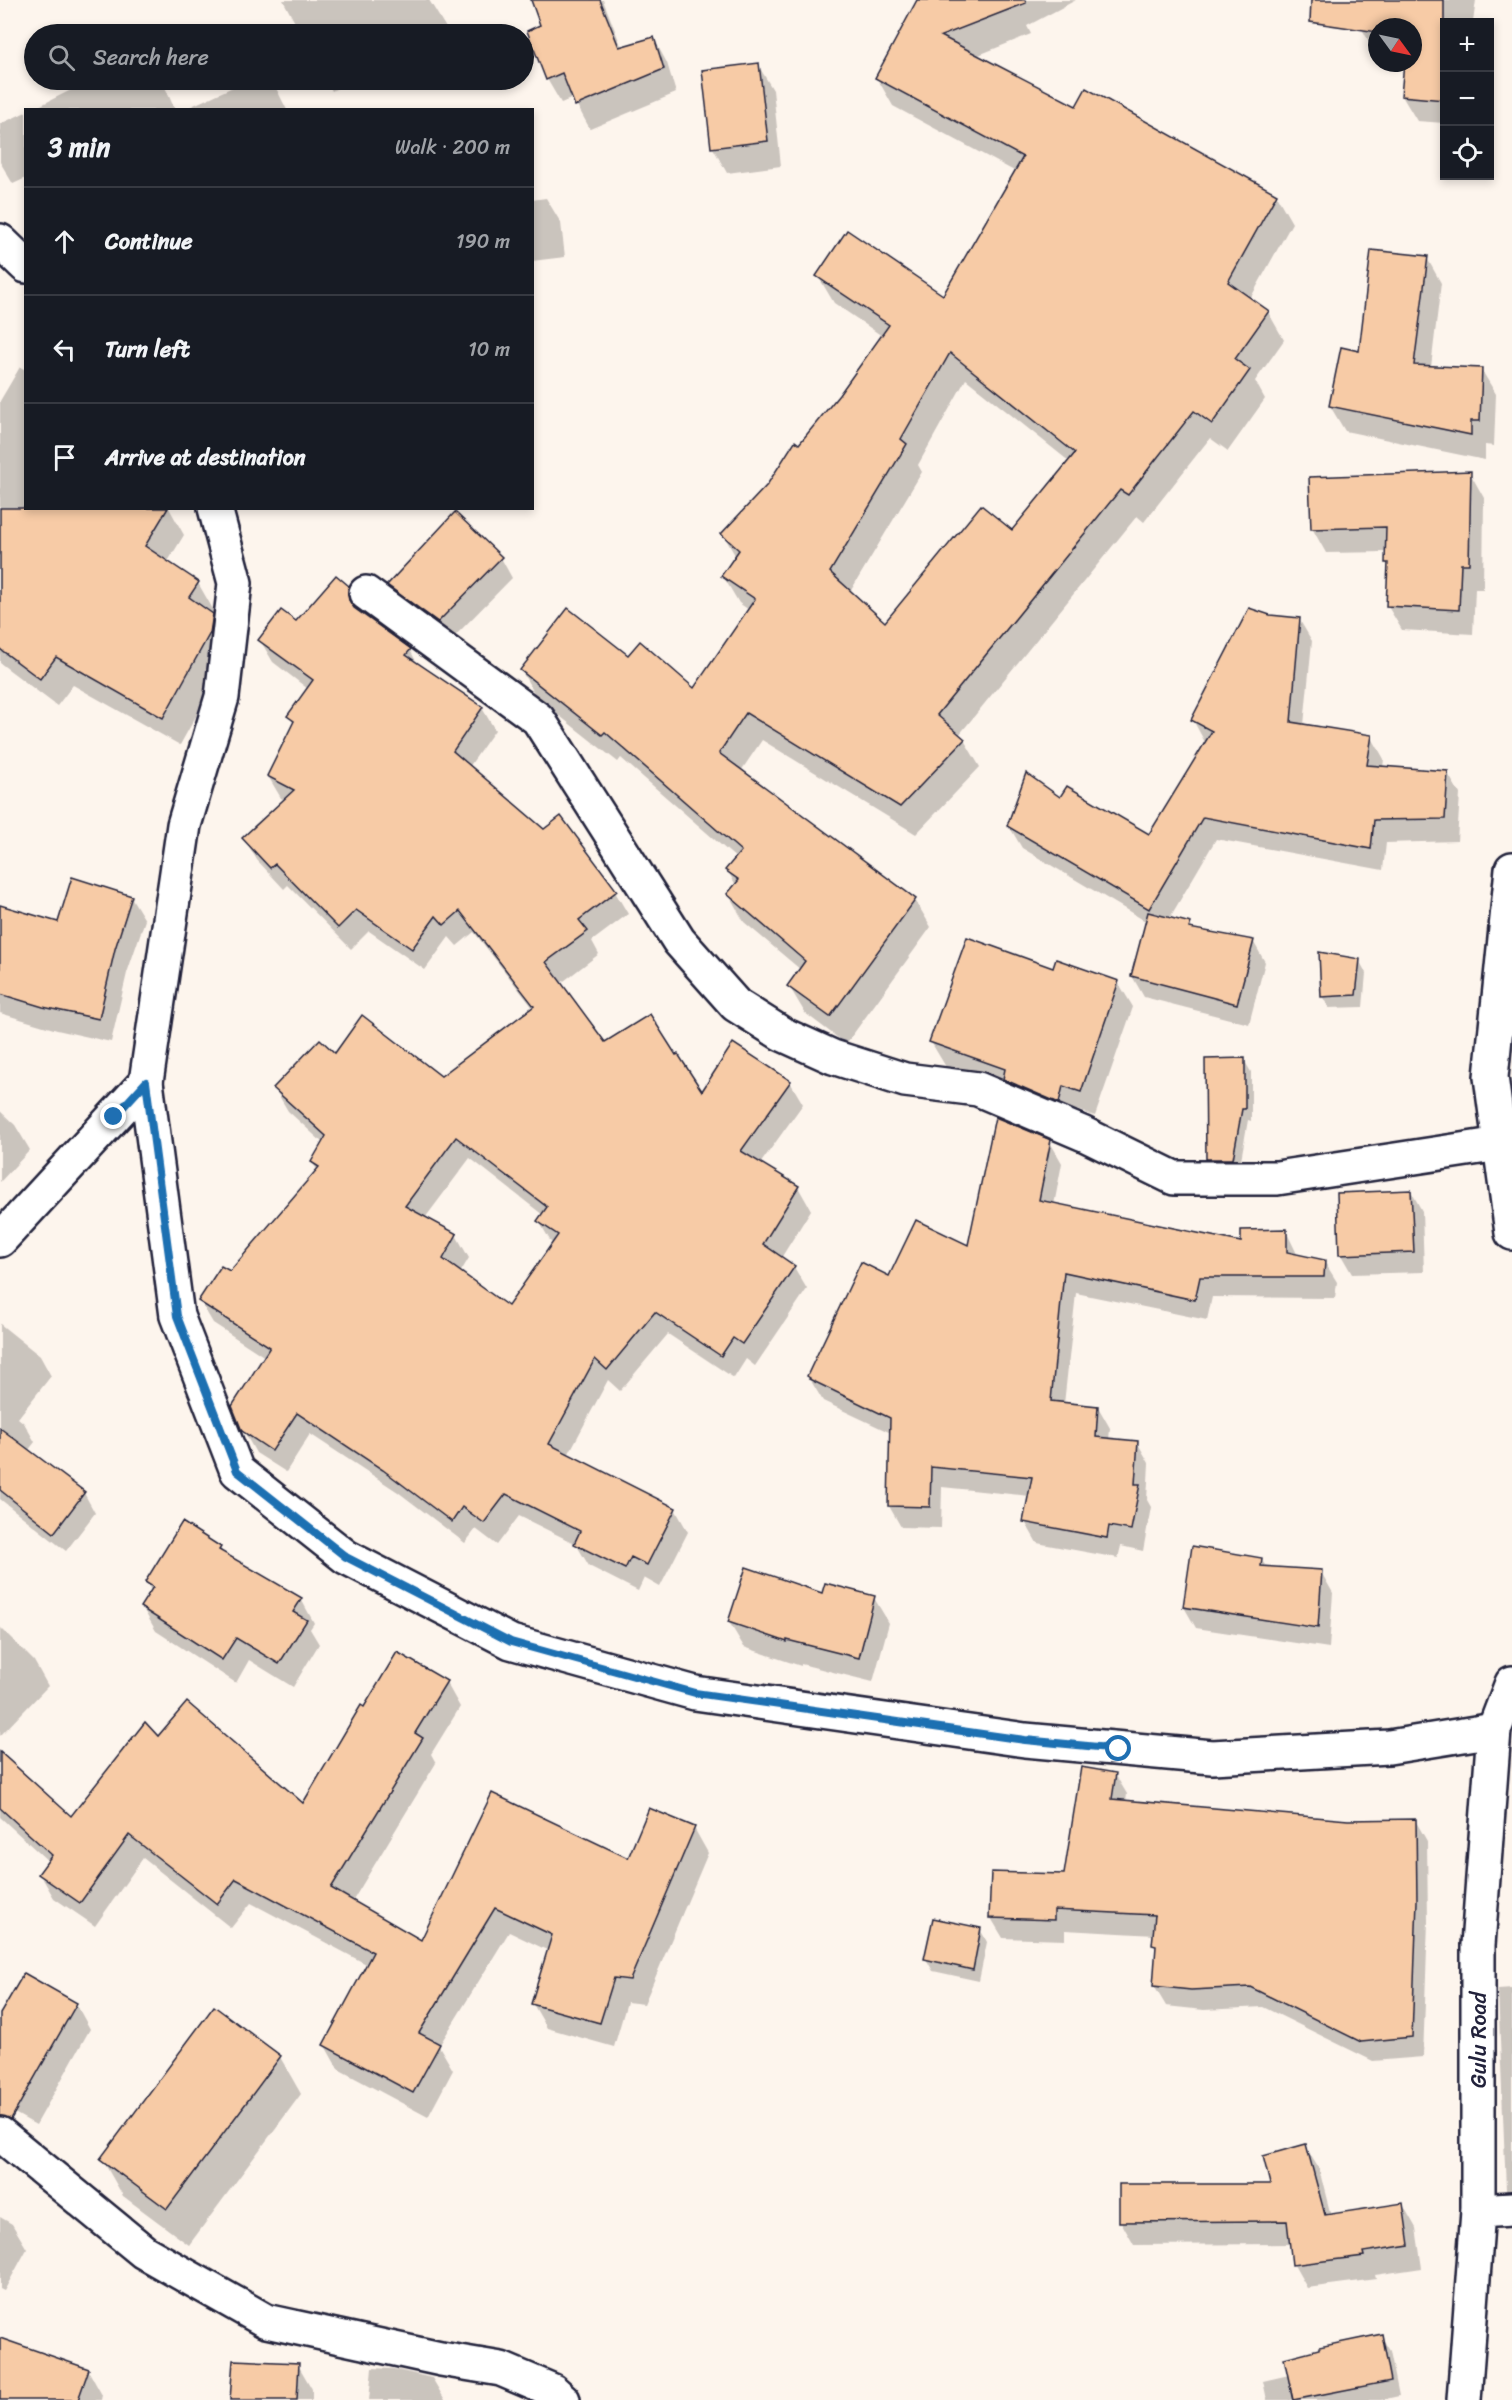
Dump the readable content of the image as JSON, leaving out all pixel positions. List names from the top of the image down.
{
  "streets": {
    "street": ["Gulu Road"]
  },
  "north": "bottom right",
  "page": {
    "map_buttons": ["+", "−"],
    "search": "Search here",
    "heading": ["3 min", "Walk · 200 m"],
    "list": [
      ["Continue", "190 m"],
      ["Turn left", "10 m"],
      "Arrive at destination"
    ]
  }
}
